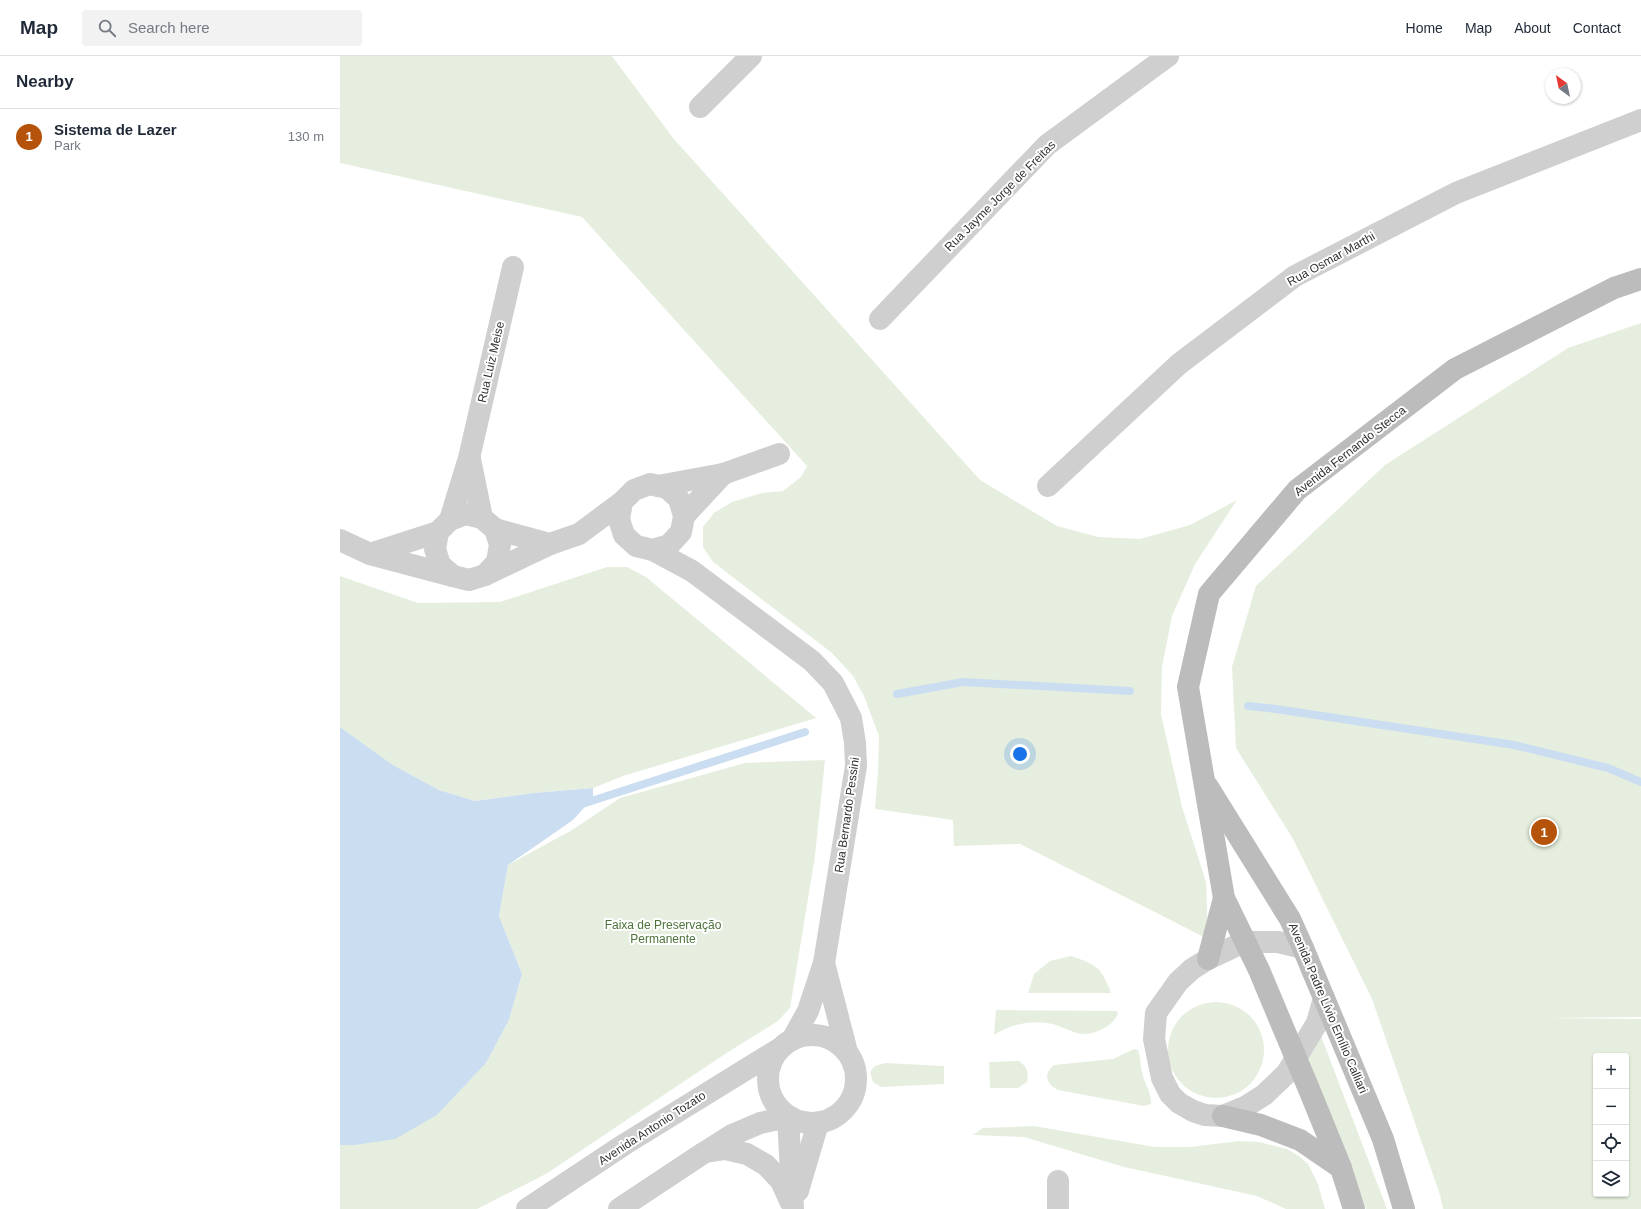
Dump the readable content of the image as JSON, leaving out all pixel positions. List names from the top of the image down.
{
  "streets": {
    "street": [
      "Rua Jayme Jorge de Freitas",
      "Rua Osmar Marthi",
      "Rua Luiz Meise",
      "Avenida Fernando Stecca",
      "Rua Bernardo Pessini",
      "Avenida Padre Lívio Emílio Calliari",
      "Avenida Antonio Tozato"
    ]
  },
  "crossings": [
    ["Avenida Fernando Stecca", "Avenida Padre Lívio Emílio Calliari"],
    ["Rua Bernardo Pessini", "Avenida Antonio Tozato"]
  ],
  "parks": ["Faixa de Preservação Permanente"],
  "north": "top left",
  "page": {
    "header": "Map",
    "search": "Search here",
    "nav": [
      "Home",
      "Map",
      "About",
      "Contact"
    ],
    "heading": "Nearby",
    "list": [
      {
        "mark": "1",
        "name": "Sistema de Lazer",
        "note": "Park",
        "value": "130 m"
      }
    ],
    "pins": "1",
    "map_buttons": ["+", "−"]
  }
}
